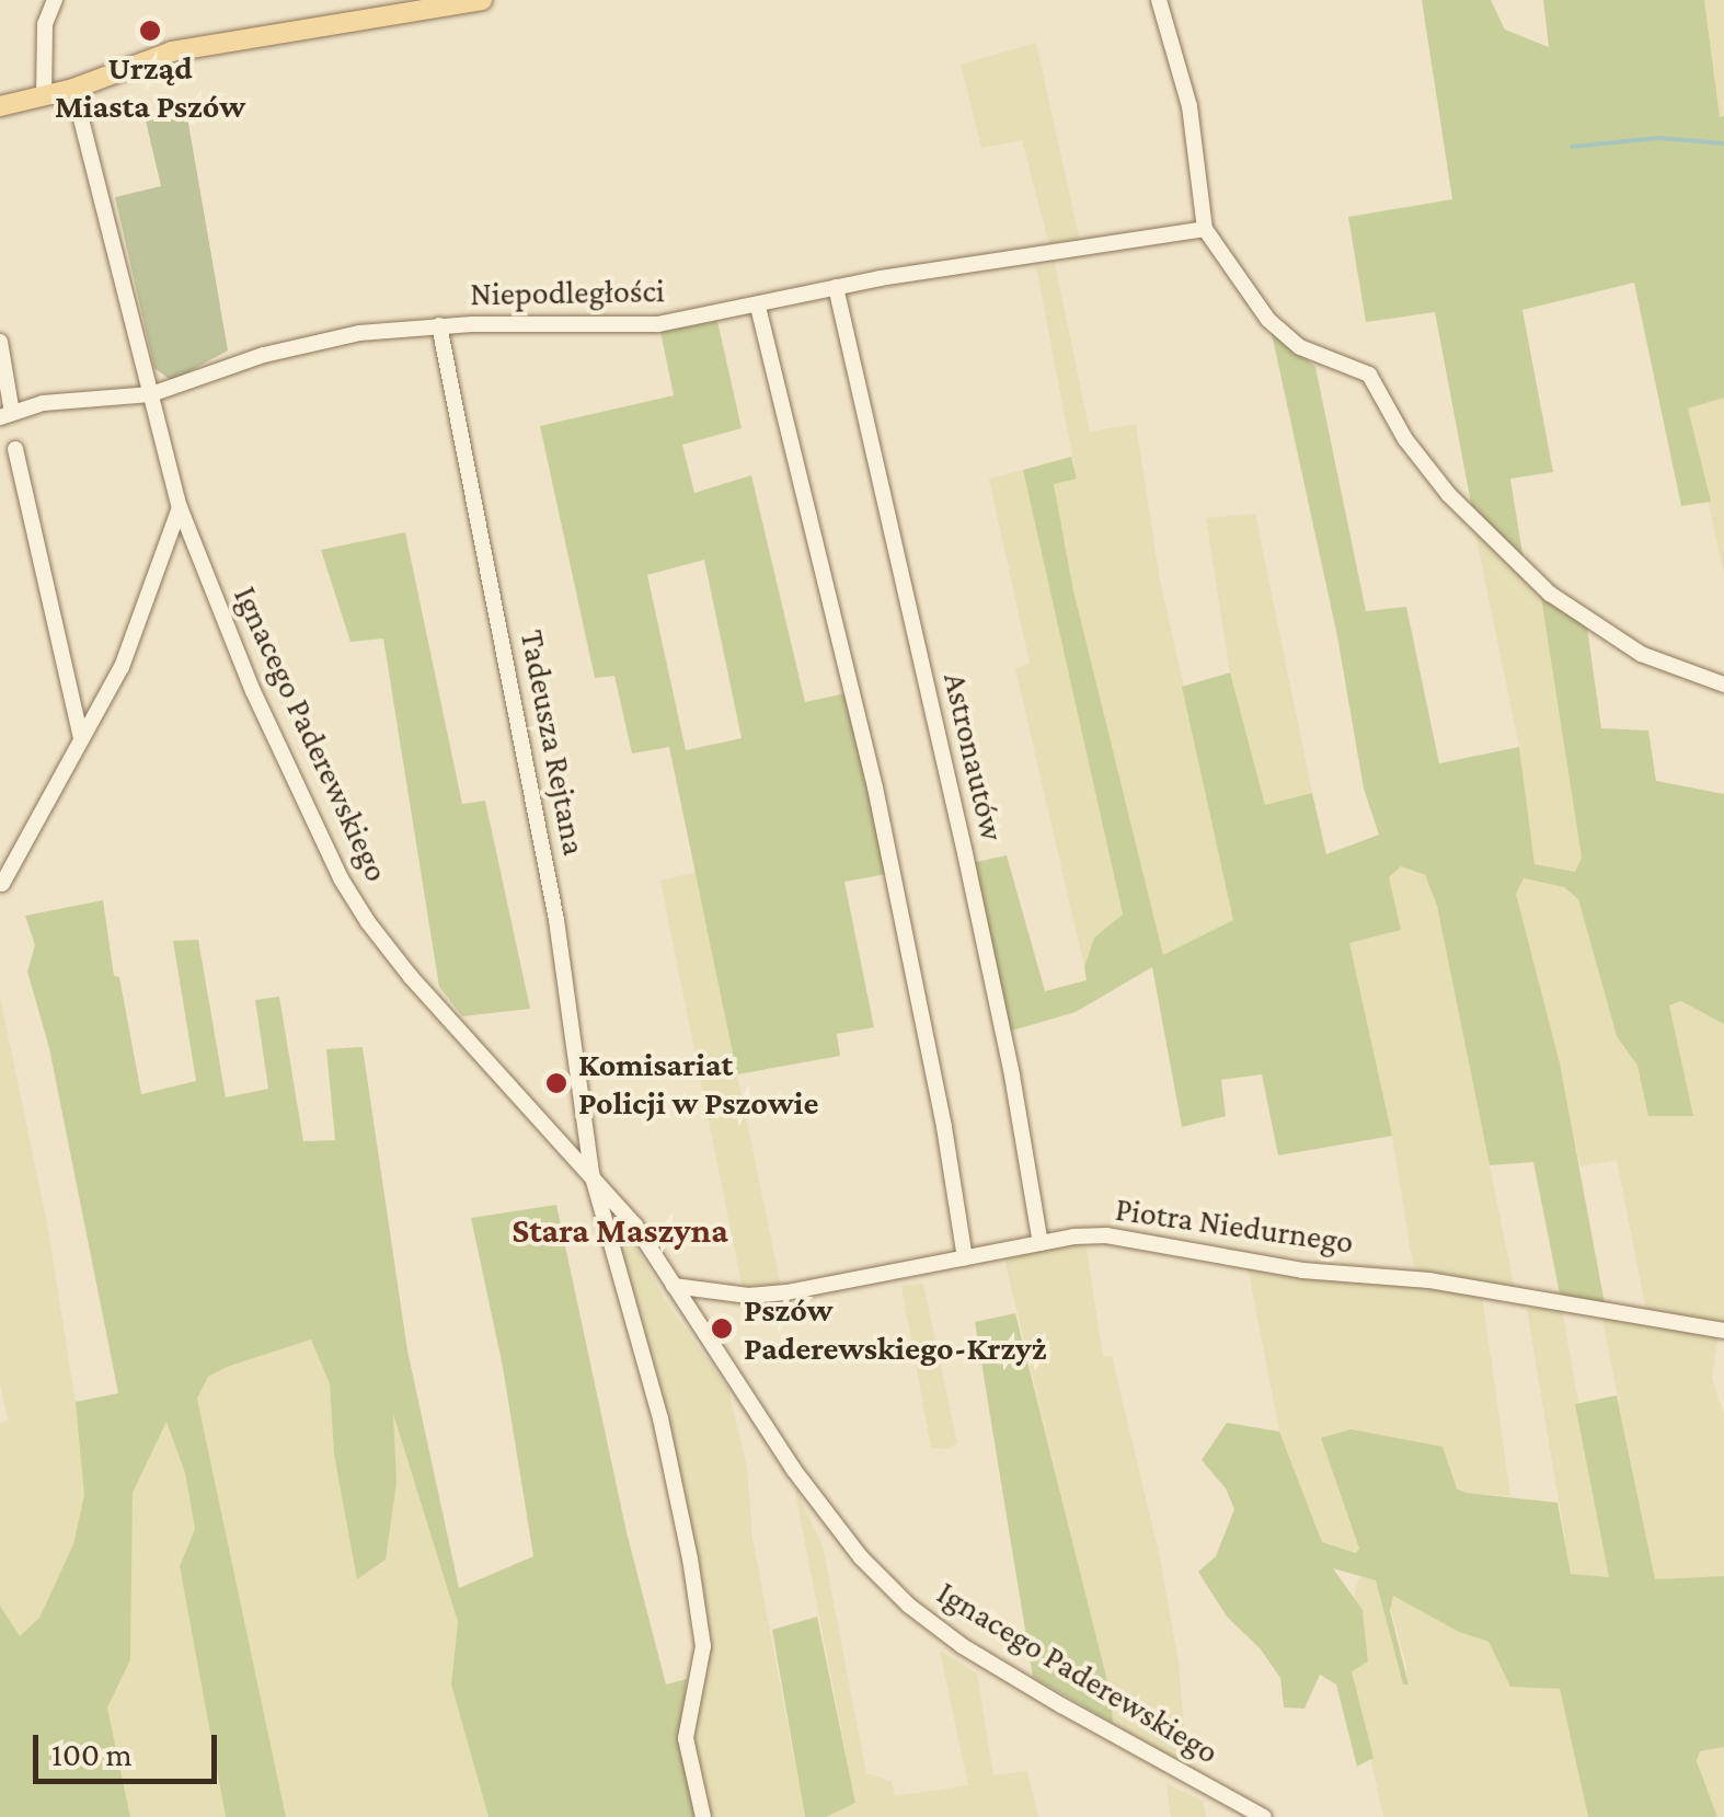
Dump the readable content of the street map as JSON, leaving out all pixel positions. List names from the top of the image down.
{
  "streets": {
    "street": [
      "Niepodległości",
      "Ignacego Paderewskiego",
      "Tadeusza Rejtana",
      "Astronautów",
      "Piotra Niedurnego"
    ]
  },
  "crossings": [
    ["Niepodległości", "Ignacego Paderewskiego"],
    ["Niepodległości", "Tadeusza Rejtana"],
    ["Niepodległości", "Astronautów"],
    ["Ignacego Paderewskiego", "Tadeusza Rejtana"],
    ["Ignacego Paderewskiego", "Piotra Niedurnego"],
    ["Astronautów", "Piotra Niedurnego"]
  ],
  "districts": ["Stara Maszyna"],
  "places": ["Urząd Miasta Pszów", "Komisariat Policji w Pszowie", "Pszów Paderewskiego-Krzyż"],
  "scale_bar": "100 m"
}
